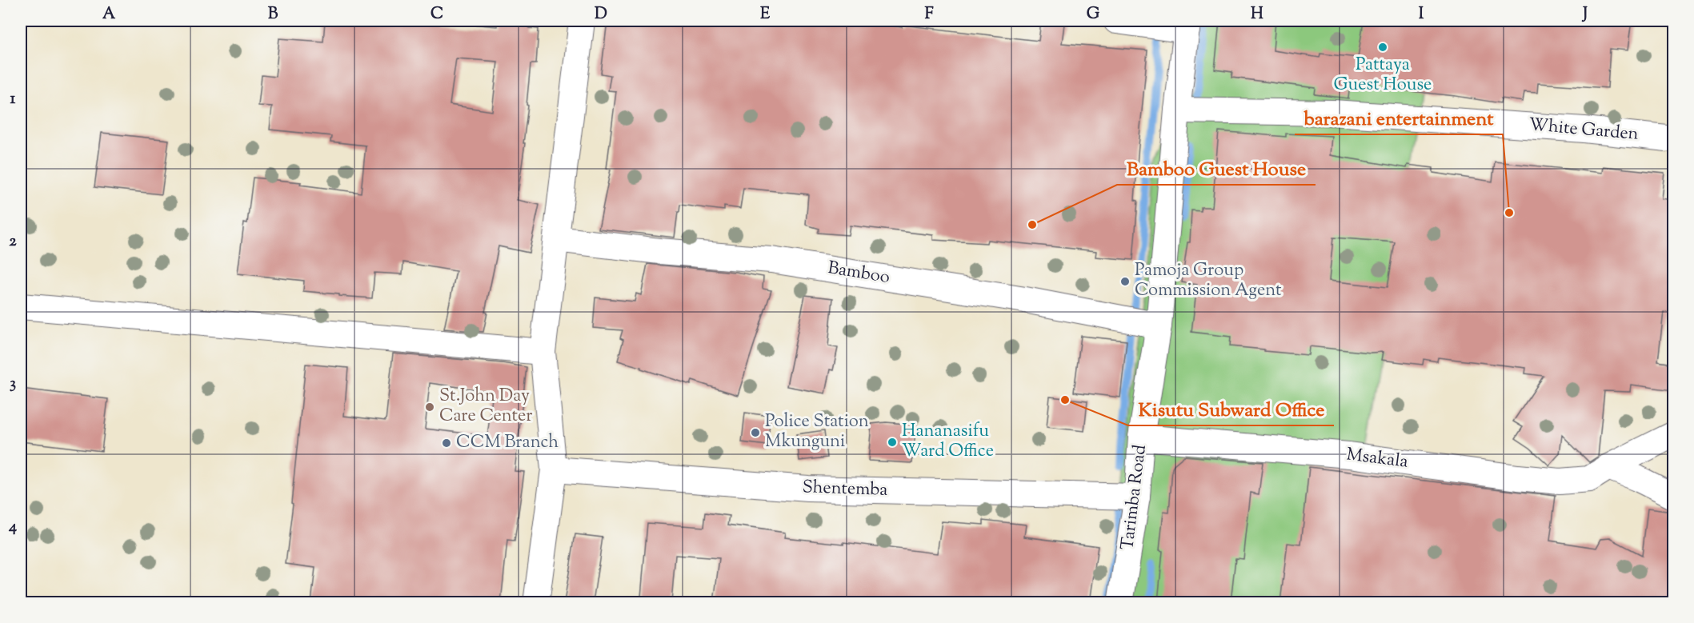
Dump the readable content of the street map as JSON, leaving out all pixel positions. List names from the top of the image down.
{
  "streets": {
    "street": [
      "White Garden",
      "Bamboo",
      "Msakala",
      "Shentemba",
      "Tarimba Road"
    ]
  },
  "crossings": [
    ["White Garden", "Tarimba Road"],
    ["Bamboo", "Tarimba Road"],
    ["Msakala", "Tarimba Road"],
    ["Shentemba", "Tarimba Road"]
  ],
  "places": [
    "Pattaya Guest House",
    "barazani entertainment",
    "Bamboo Guest House",
    "Pamoja Group Commission Agent",
    "Kisutu Subward Office",
    "St.John Day Care Center",
    "Police Station Mkunguni",
    "Hananasifu Ward Office",
    "CCM Branch"
  ],
  "grid": {
    "columns": [
      "A",
      "B",
      "C",
      "D",
      "E",
      "F",
      "G",
      "H",
      "I",
      "J"
    ],
    "rows": [
      "1",
      "2",
      "3",
      "4"
    ]
  }
}
